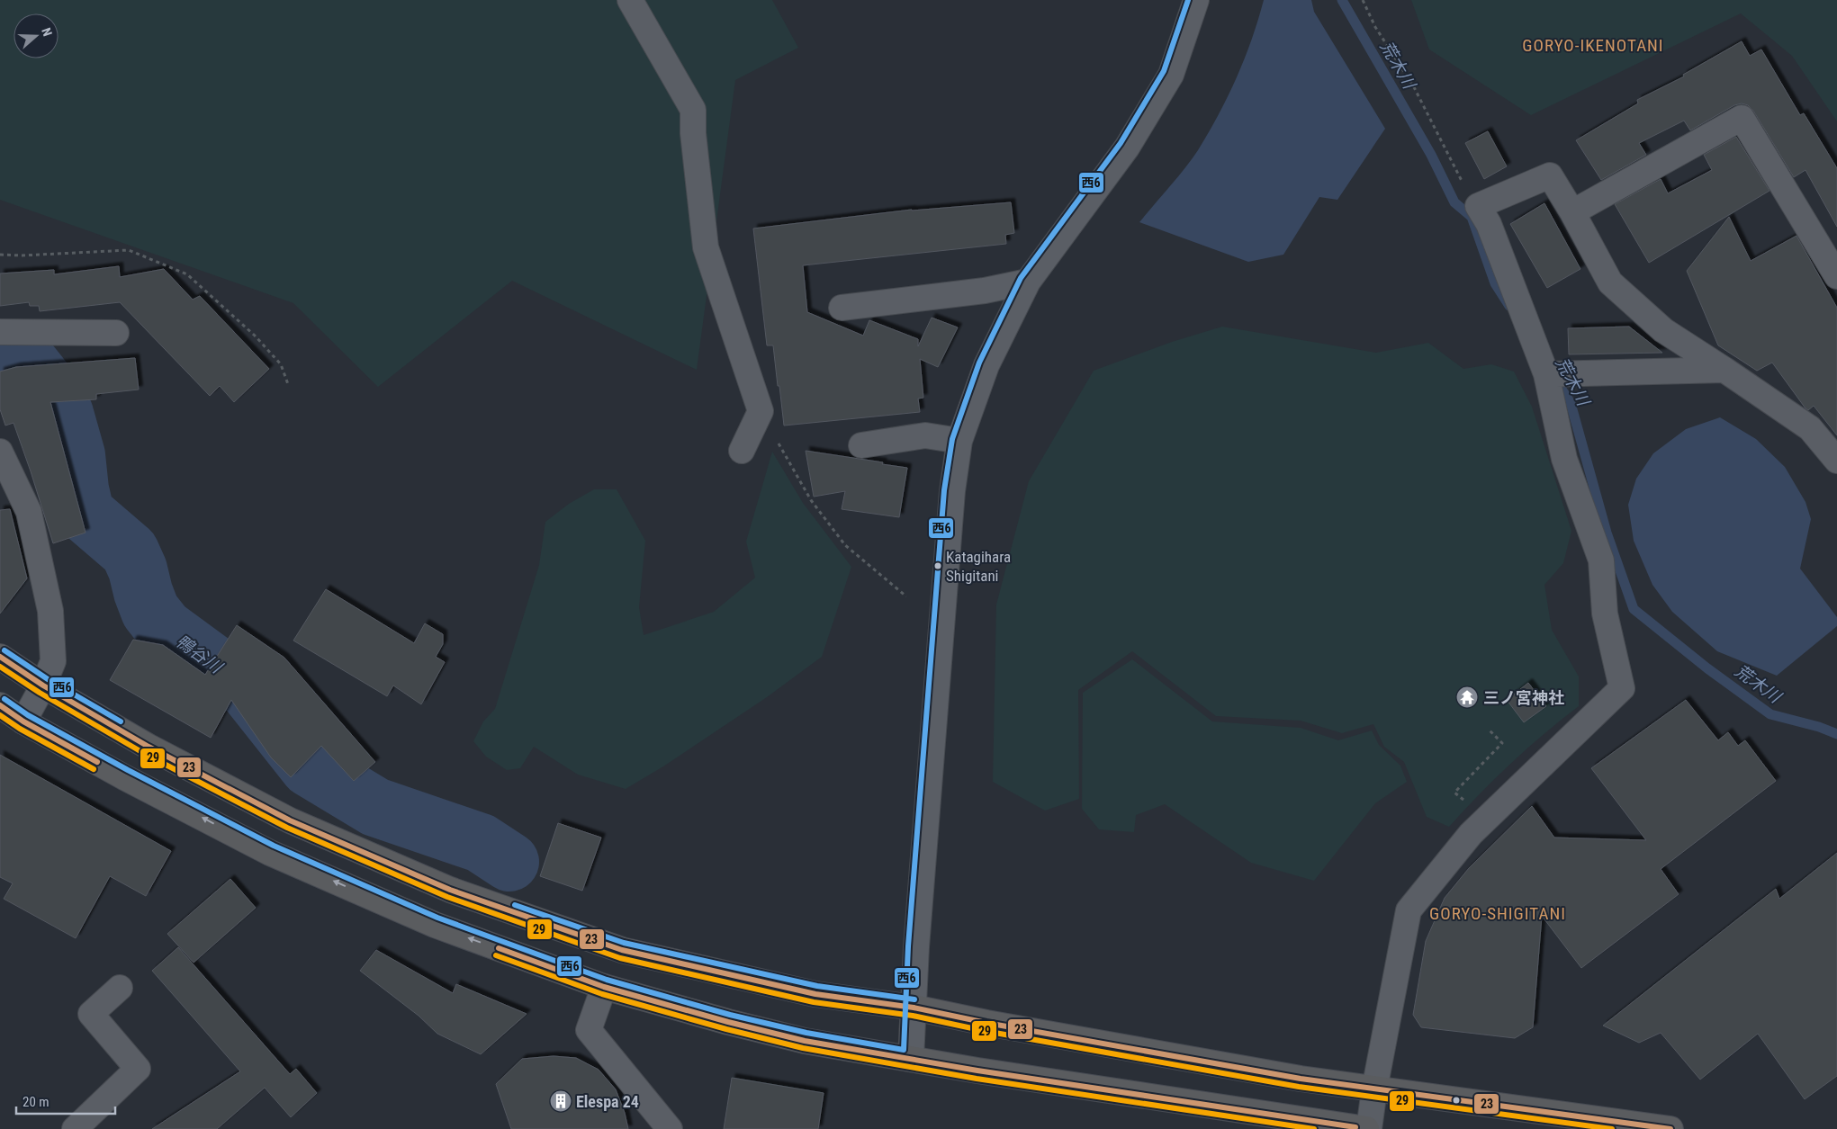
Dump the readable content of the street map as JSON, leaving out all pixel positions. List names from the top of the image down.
{
  "districts": ["GORYO-IKENOTANI", "GORYO-SHIGITANI"],
  "water": ["荒木川", "鴨谷川"],
  "places": {
    "other": ["Katagihara Shigitani"],
    "temple": ["三ノ宮神社"],
    "building": ["Elespa 24"]
  },
  "lines": ["transit line 西6", "transit line 23", "transit line 29"],
  "scale_bar": "20 m",
  "north": "right"
}
